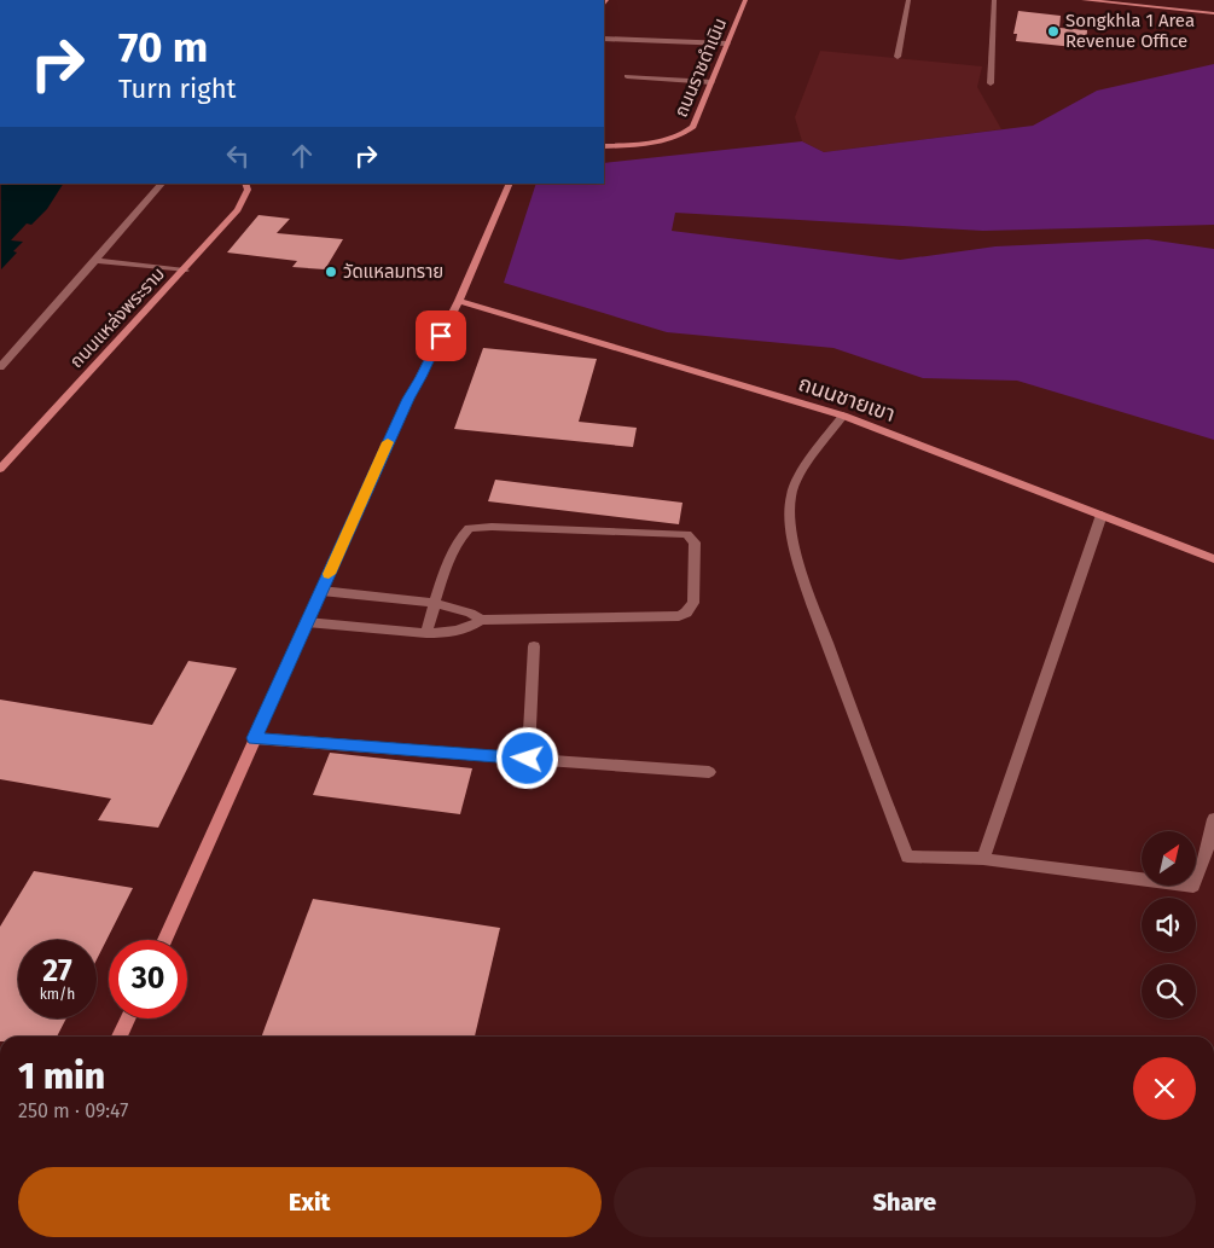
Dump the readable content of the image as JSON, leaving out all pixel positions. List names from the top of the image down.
{
  "streets": {
    "street": ["ถนนราชดำเนิน", "ถนนแหล่งพระราม", "ถนนชายเขา"]
  },
  "places": ["Songkhla 1 Area Revenue Office", "วัดแหลมทราย"],
  "north": "top right",
  "page": {
    "turn": ["70 m", "Turn right"],
    "speed": "27 km/h",
    "limit": "30",
    "heading": ["1 min", "250 m · 09:47"],
    "buttons": ["Exit", "Share"]
  }
}
